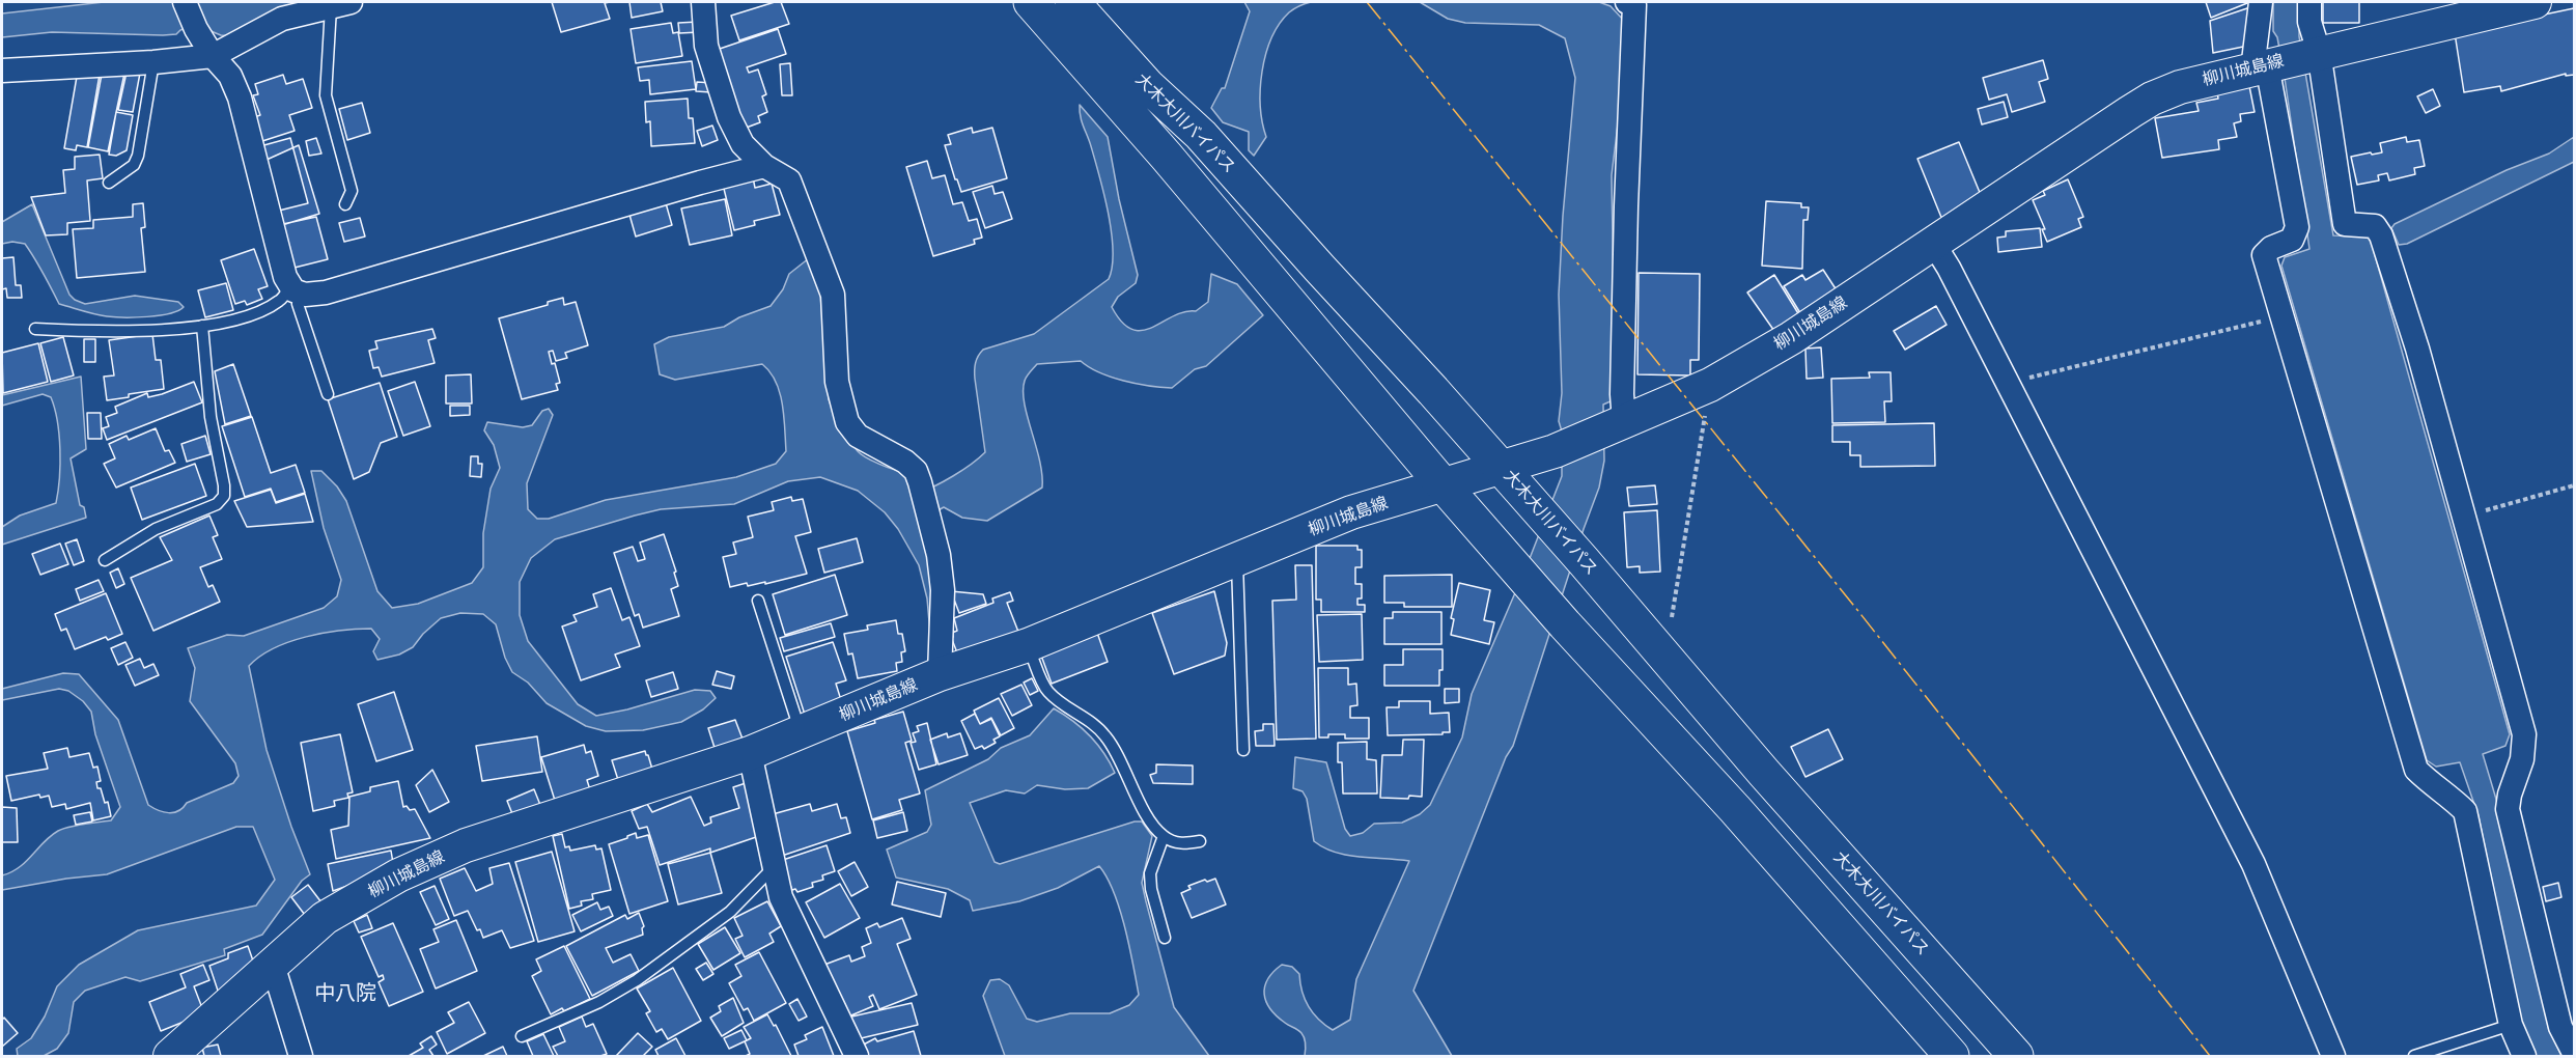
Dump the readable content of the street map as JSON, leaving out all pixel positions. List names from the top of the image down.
{
  "streets": {
    "highway": ["大木大川バイパス"],
    "main road": ["柳川城島線"]
  },
  "crossings": [
    ["柳川城島線", "大木大川バイパス"]
  ],
  "districts": ["中八院"]
}
